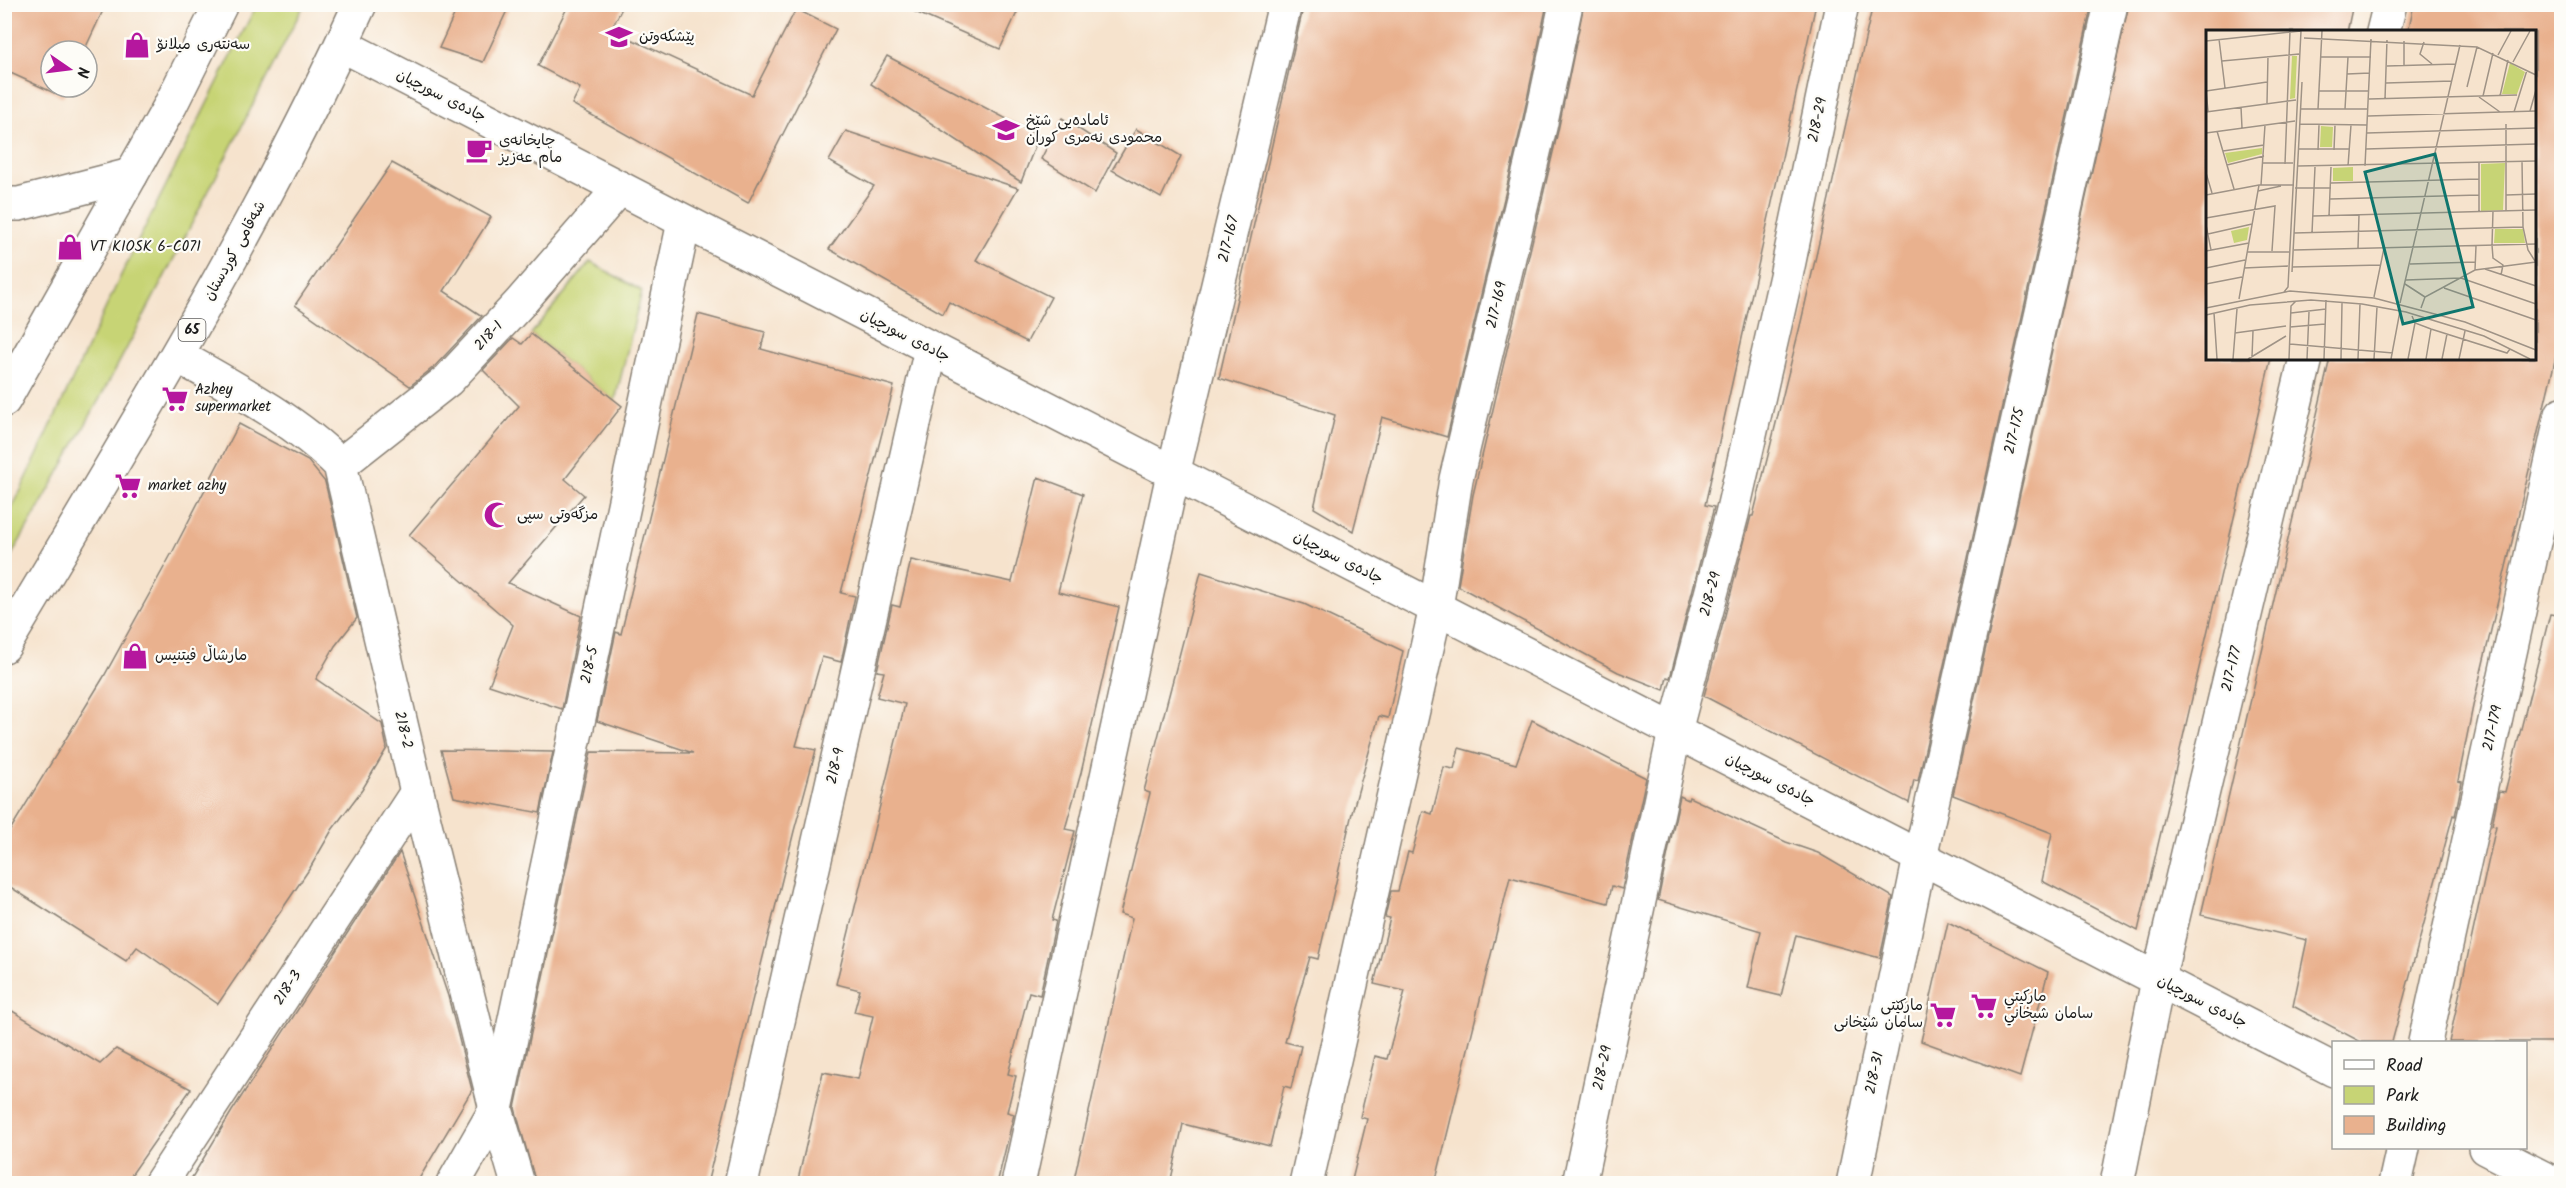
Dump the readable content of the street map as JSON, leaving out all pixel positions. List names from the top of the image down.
{
  "streets": {
    "main road": [
      "جادەی سورچیان",
      "218-29",
      "217-167",
      "شەقامی کوردستان",
      "217-169",
      "65",
      "218-1",
      "217-175",
      "218-5",
      "217-177",
      "217-179",
      "218-2",
      "218-9",
      "218-3",
      "218-31"
    ]
  },
  "crossings": [
    ["جادەی سورچیان", "218-29"],
    ["جادەی سورچیان", "217-167"],
    ["جادەی سورچیان", "شەقامی کوردستان"],
    ["جادەی سورچیان", "217-169"],
    ["جادەی سورچیان", "218-1"],
    ["جادەی سورچیان", "217-175"],
    ["جادەی سورچیان", "218-5"],
    ["جادەی سورچیان", "217-177"],
    ["جادەی سورچیان", "218-9"],
    ["جادەی سورچیان", "218-31"],
    ["218-1", "218-2"],
    ["217-175", "218-31"],
    ["218-5", "218-2"],
    ["218-2", "218-3"]
  ],
  "places": {
    "school or university": ["پێشکەوتن", "ئامادەیی شێخ محمودی نەمری کوران"],
    "shop": ["سەنتەری میلانۆ", "VT KIOSK 6-C071", "مارشاڵ فیتنیس"],
    "cafe": ["چایخانەی مام عەزیز"],
    "supermarket": [
      "Azhey supermarket",
      "market azhy",
      "ماركيتي سامان شيخاني",
      "مارکێتی سامان شێخانی"
    ],
    "mosque": ["مزگەوتی سپی"]
  },
  "legend": ["Road", "Park", "Building"],
  "north": "right"
}
